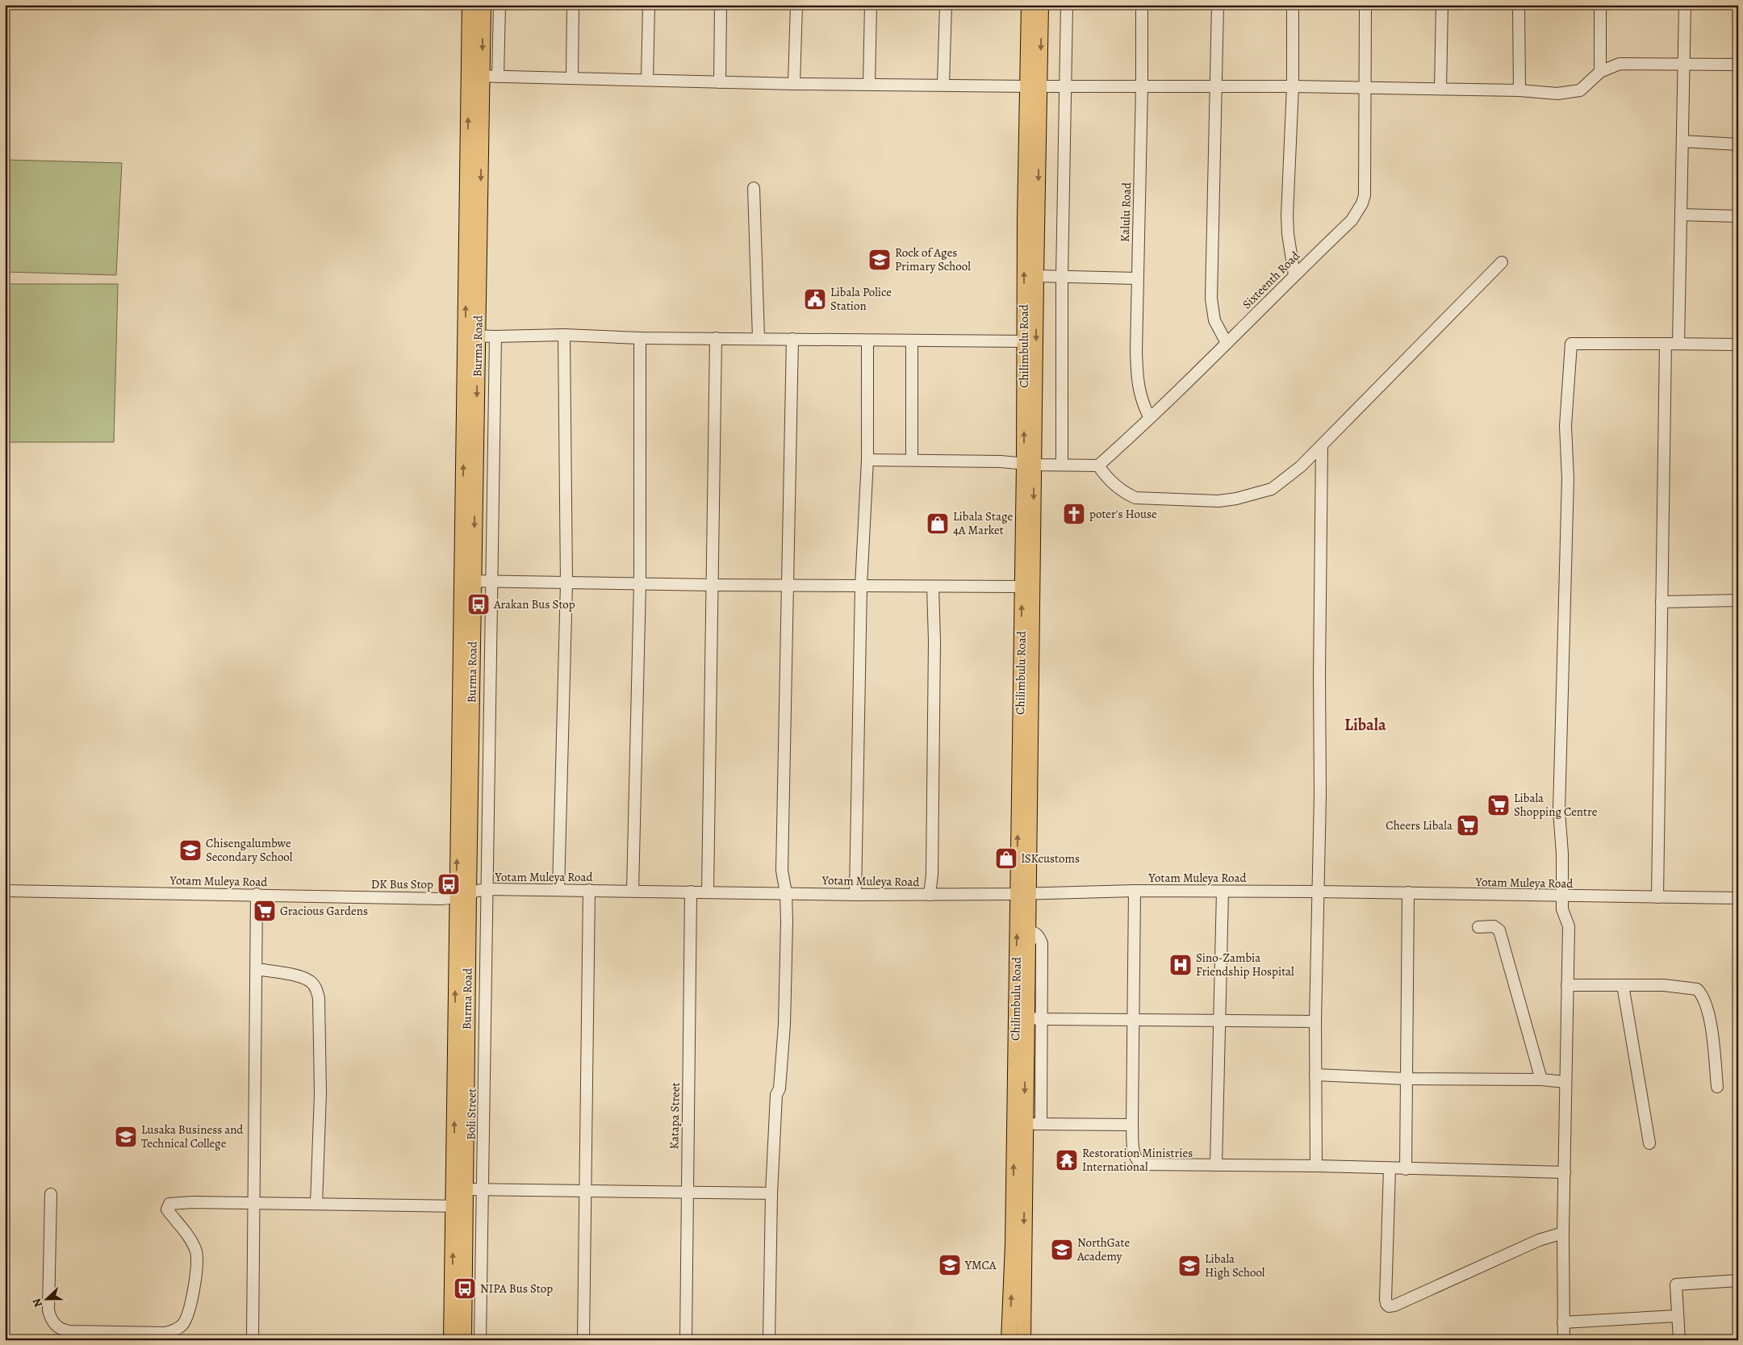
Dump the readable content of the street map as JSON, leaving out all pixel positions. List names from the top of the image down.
{
  "streets": {
    "main road": ["Burma Road", "Chilimbulu Road"],
    "street": [
      "Kalulu Road",
      "Sixteenth Road",
      "Yotam Muleya Road",
      "Boli Street",
      "Katapa Street"
    ]
  },
  "crossings": [
    ["Kalulu Road", "Sixteenth Road"],
    ["Burma Road", "Yotam Muleya Road"],
    ["Chilimbulu Road", "Yotam Muleya Road"],
    ["Yotam Muleya Road", "Boli Street"],
    ["Yotam Muleya Road", "Katapa Street"]
  ],
  "districts": ["Libala"],
  "places": {
    "school or university": [
      "Rock of Ages Primary School",
      "Chisengalumbwe Secondary School",
      "Lusaka Business and Technical College",
      "NorthGate Academy",
      "YMCA",
      "Libala High School"
    ],
    "public building": ["Libala Police Station"],
    "church": ["poter's House"],
    "shop": ["Libala Stage 4A Market", "lSKcustoms"],
    "bus stop": ["Arakan Bus Stop", "DK Bus Stop", "NIPA Bus Stop"],
    "supermarket": ["Libala Shopping Centre", "Cheers Libala", "Gracious Gardens"],
    "hospital": ["Sino-Zambia Friendship Hospital"],
    "temple": ["Restoration Ministries International"]
  },
  "north": "left"
}
